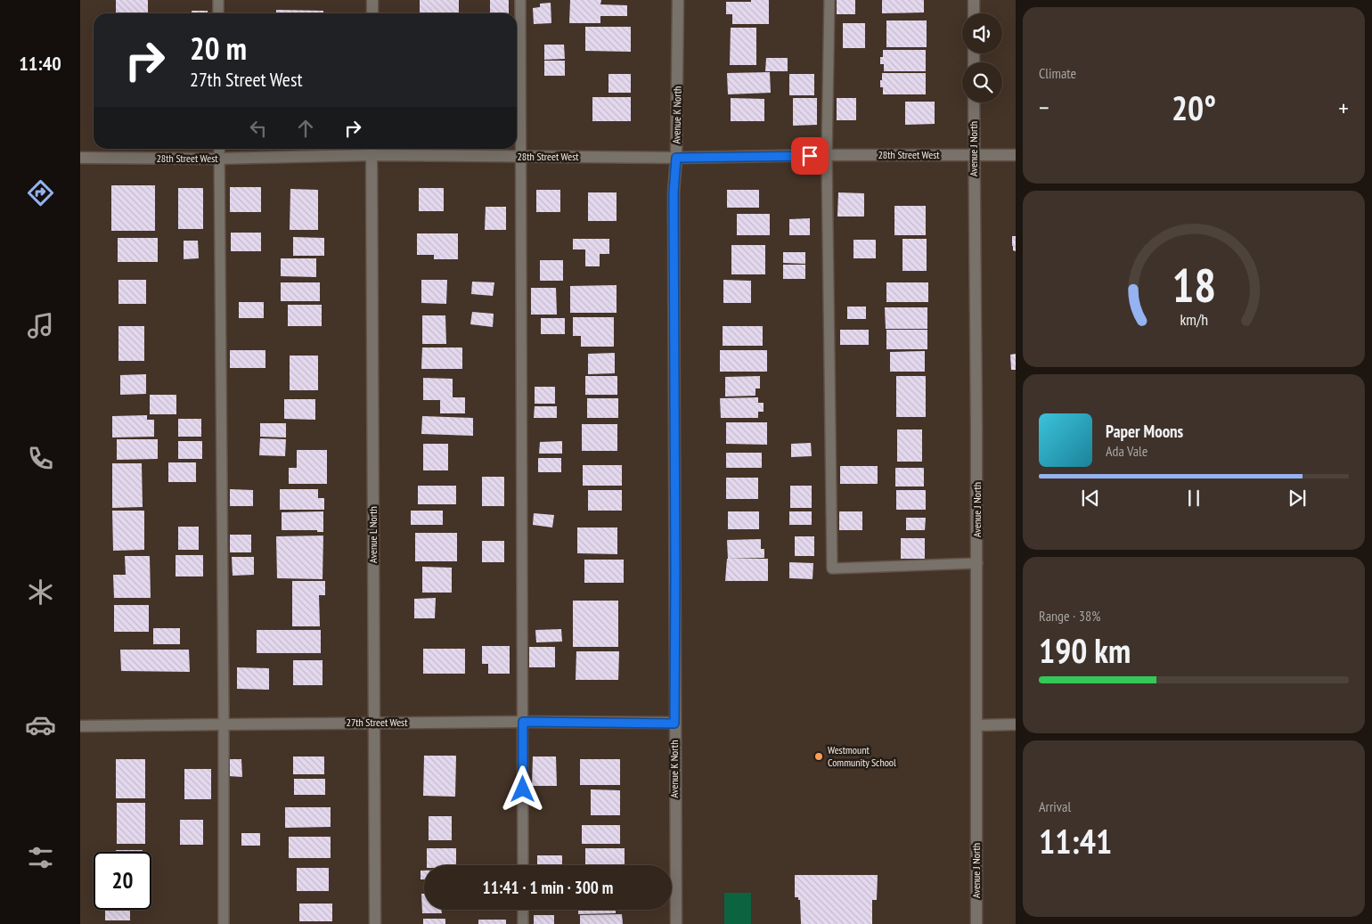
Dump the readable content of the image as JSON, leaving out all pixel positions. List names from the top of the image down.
{
  "streets": {
    "street": [
      "Avenue K North",
      "Avenue J North",
      "28th Street West",
      "Avenue L North",
      "27th Street West"
    ]
  },
  "crossings": [
    ["Avenue K North", "28th Street West"],
    ["Avenue K North", "27th Street West"],
    ["Avenue J North", "28th Street West"],
    ["28th Street West", "Avenue L North"],
    ["Avenue L North", "27th Street West"]
  ],
  "places": ["Westmount Community School"],
  "page": {
    "tabs": "11:40",
    "tile": [
      "Climate",
      ["Range · 38%", "190 km"],
      ["Arrival", "11:41"]
    ],
    "turn": ["20 m", "27th Street West"],
    "heat": ["−", "20°", "+"],
    "song": ["Paper Moons", "Ada Vale"],
    "limit": "20",
    "trip": "11:41 · 1 min · 300 m",
    "gauge": ["18", "km/h"]
  }
}
